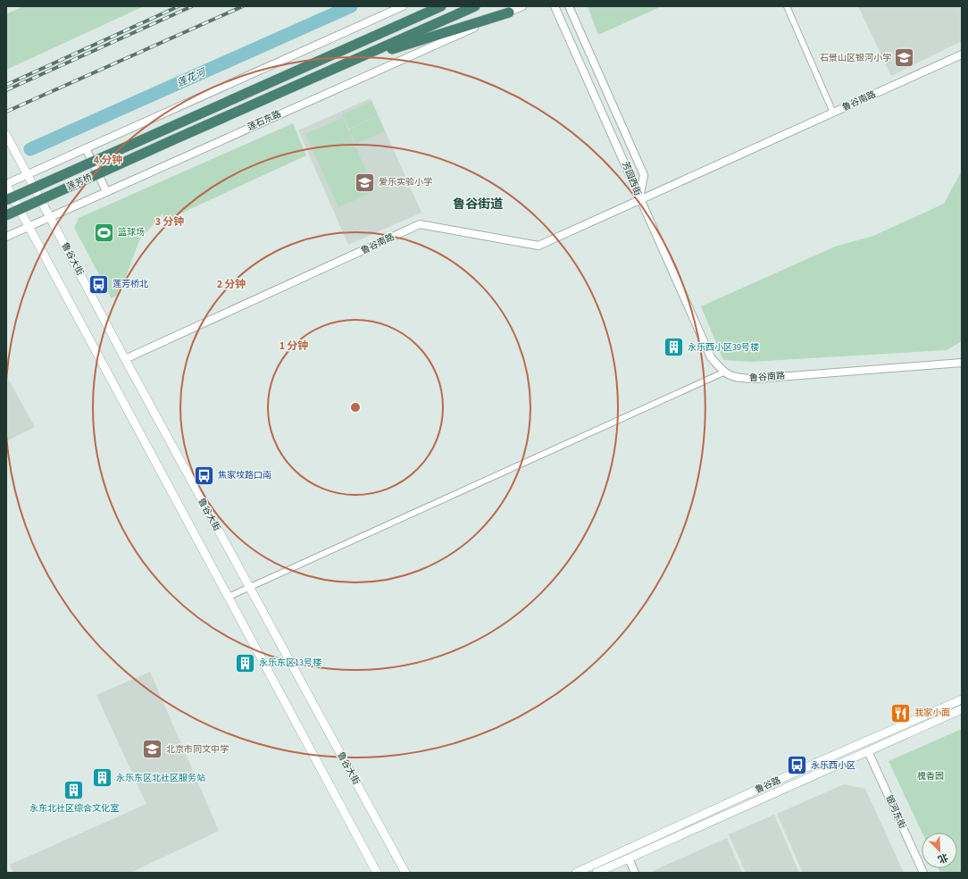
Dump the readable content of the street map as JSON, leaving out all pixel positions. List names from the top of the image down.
{
  "streets": {
    "highway": ["莲芳桥"],
    "main road": ["鲁谷大街", "鲁谷路"],
    "street": [
      "鲁谷南路",
      "莲石东路",
      "芳园西街",
      "银河东街"
    ]
  },
  "crossings": [
    ["鲁谷南路", "芳园西街"],
    ["鲁谷南路", "鲁谷大街"],
    ["莲石东路", "鲁谷大街"],
    ["鲁谷路", "银河东街"]
  ],
  "districts": ["鲁谷街道"],
  "water": ["莲花河"],
  "parks": ["槐香园"],
  "places": {
    "school or university": ["石景山区银河小学", "爱乐实验小学", "北京市同文中学"],
    "sports": ["篮球场"],
    "bus stop": ["莲芳桥北", "焦家坟路口南", "永乐西小区"],
    "building": [
      "永乐西小区39号楼",
      "永乐东区13号楼",
      "永乐东区北社区服务站",
      "永东北社区综合文化室"
    ],
    "restaurant": ["我家小面"]
  },
  "north": "bottom right",
  "rings": [
    "4 分钟",
    "3 分钟",
    "2 分钟",
    "1 分钟"
  ]
}
